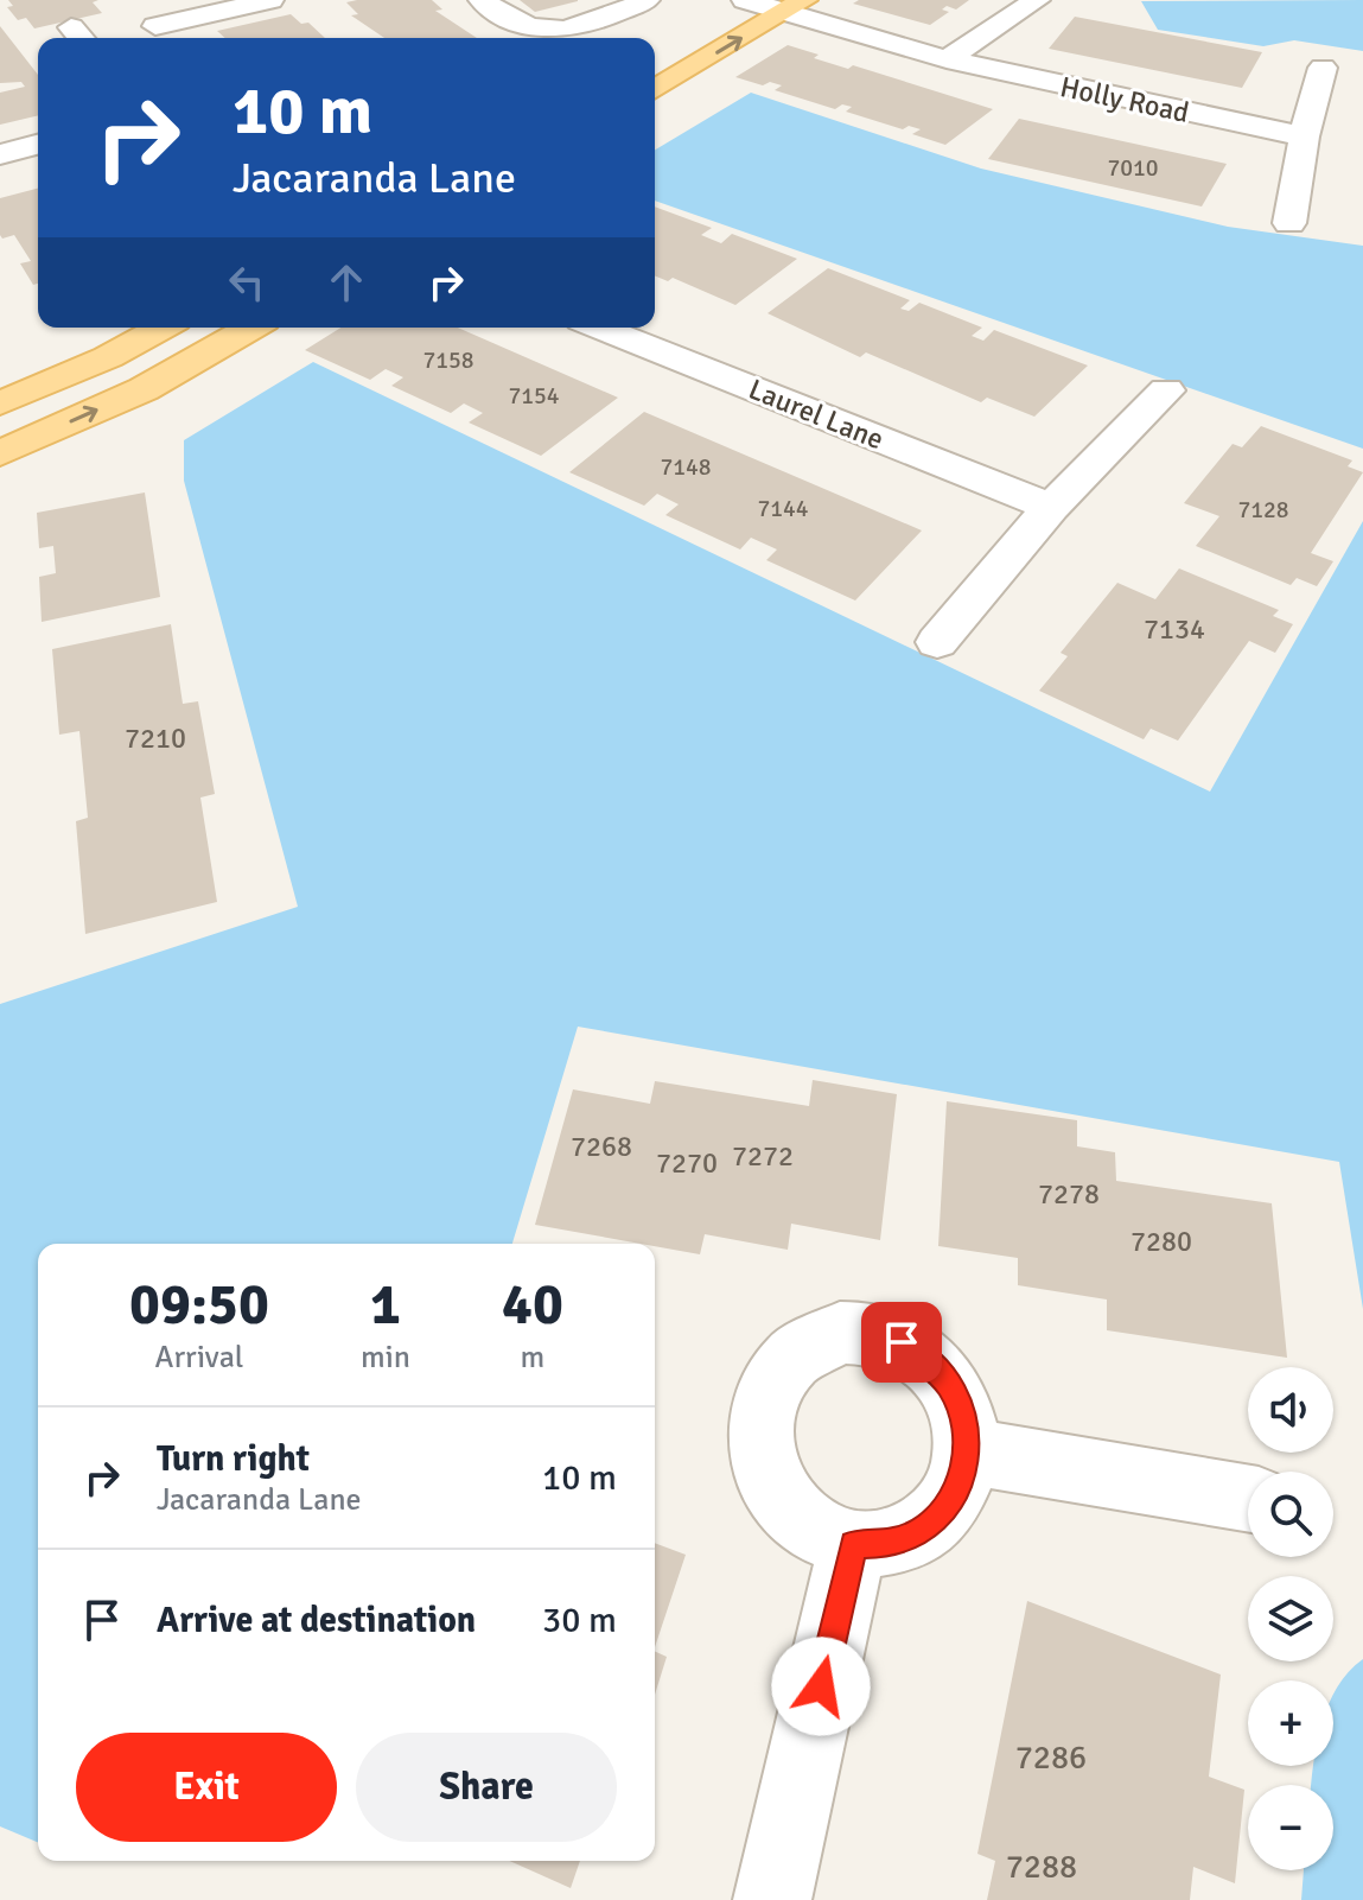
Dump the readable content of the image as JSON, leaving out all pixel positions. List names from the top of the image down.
{
  "streets": {
    "street": ["Holly Road", "Laurel Lane"]
  },
  "house_numbers": [
    "7010",
    "7158",
    "7154",
    "7148",
    "7144",
    "7128",
    "7134",
    "7210",
    "7268",
    "7272",
    "7270",
    "7278",
    "7280",
    "7286",
    "7288"
  ],
  "page": {
    "turn": ["10 m", "Jacaranda Lane"],
    "eta": [
      "09:50",
      "Arrival",
      "1",
      "min",
      "40",
      "m"
    ],
    "map_buttons": ["+", "−"],
    "list": [
      {
        "name": "Turn right",
        "note": "Jacaranda Lane",
        "value": "10 m"
      },
      {
        "name": "Arrive at destination",
        "value": "30 m"
      }
    ],
    "buttons": ["Exit", "Share"]
  }
}
